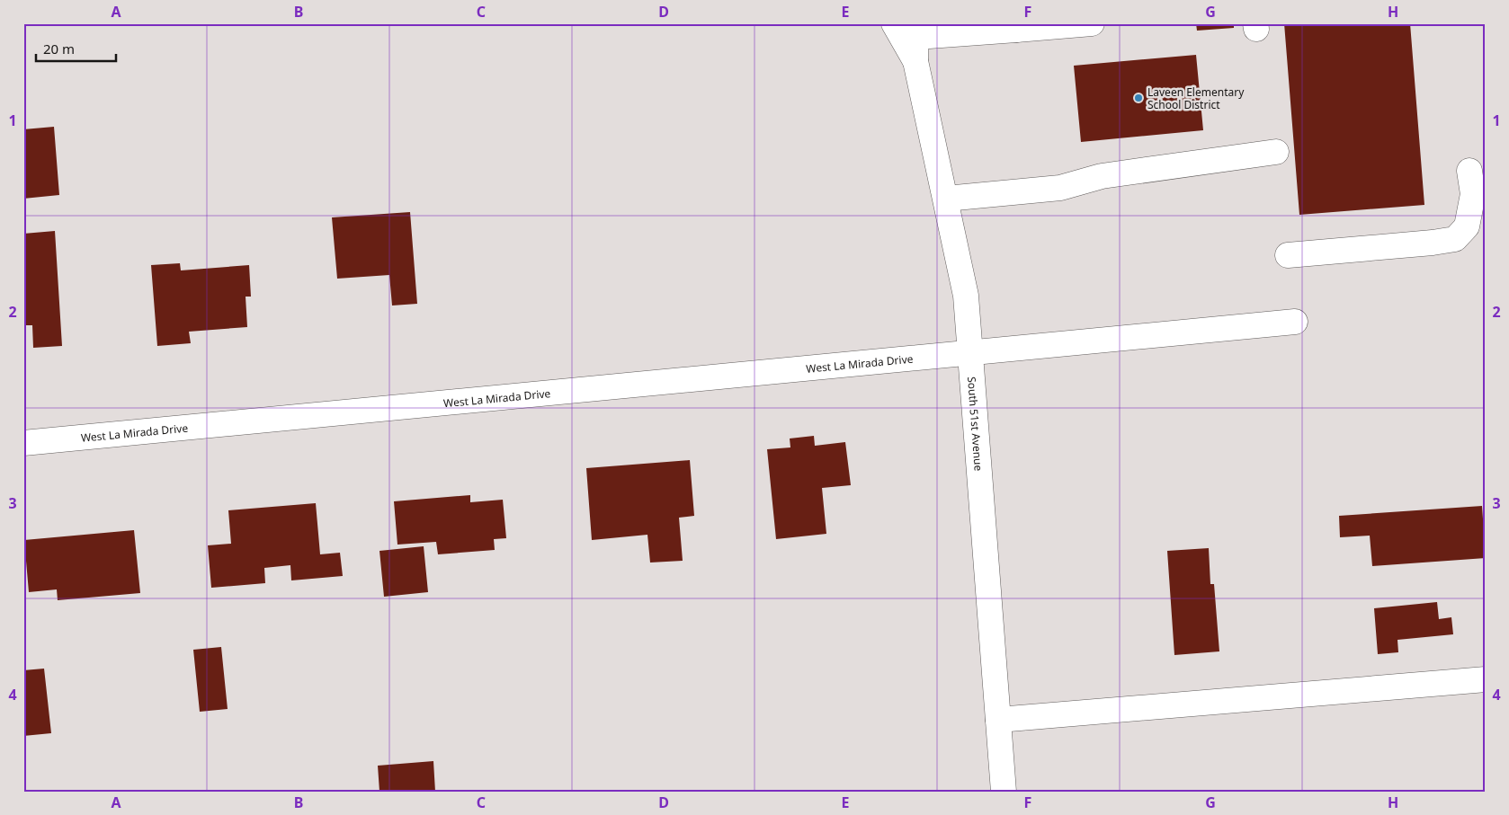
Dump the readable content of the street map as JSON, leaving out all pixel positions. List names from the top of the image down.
{
  "streets": {
    "street": ["West La Mirada Drive", "South 51st Avenue"]
  },
  "crossings": [
    ["West La Mirada Drive", "South 51st Avenue"]
  ],
  "places": ["Laveen Elementary School District"],
  "scale_bar": "20 m",
  "grid": {
    "columns": [
      "A",
      "B",
      "C",
      "D",
      "E",
      "F",
      "G",
      "H"
    ],
    "rows": [
      "1",
      "2",
      "3",
      "4"
    ]
  }
}
